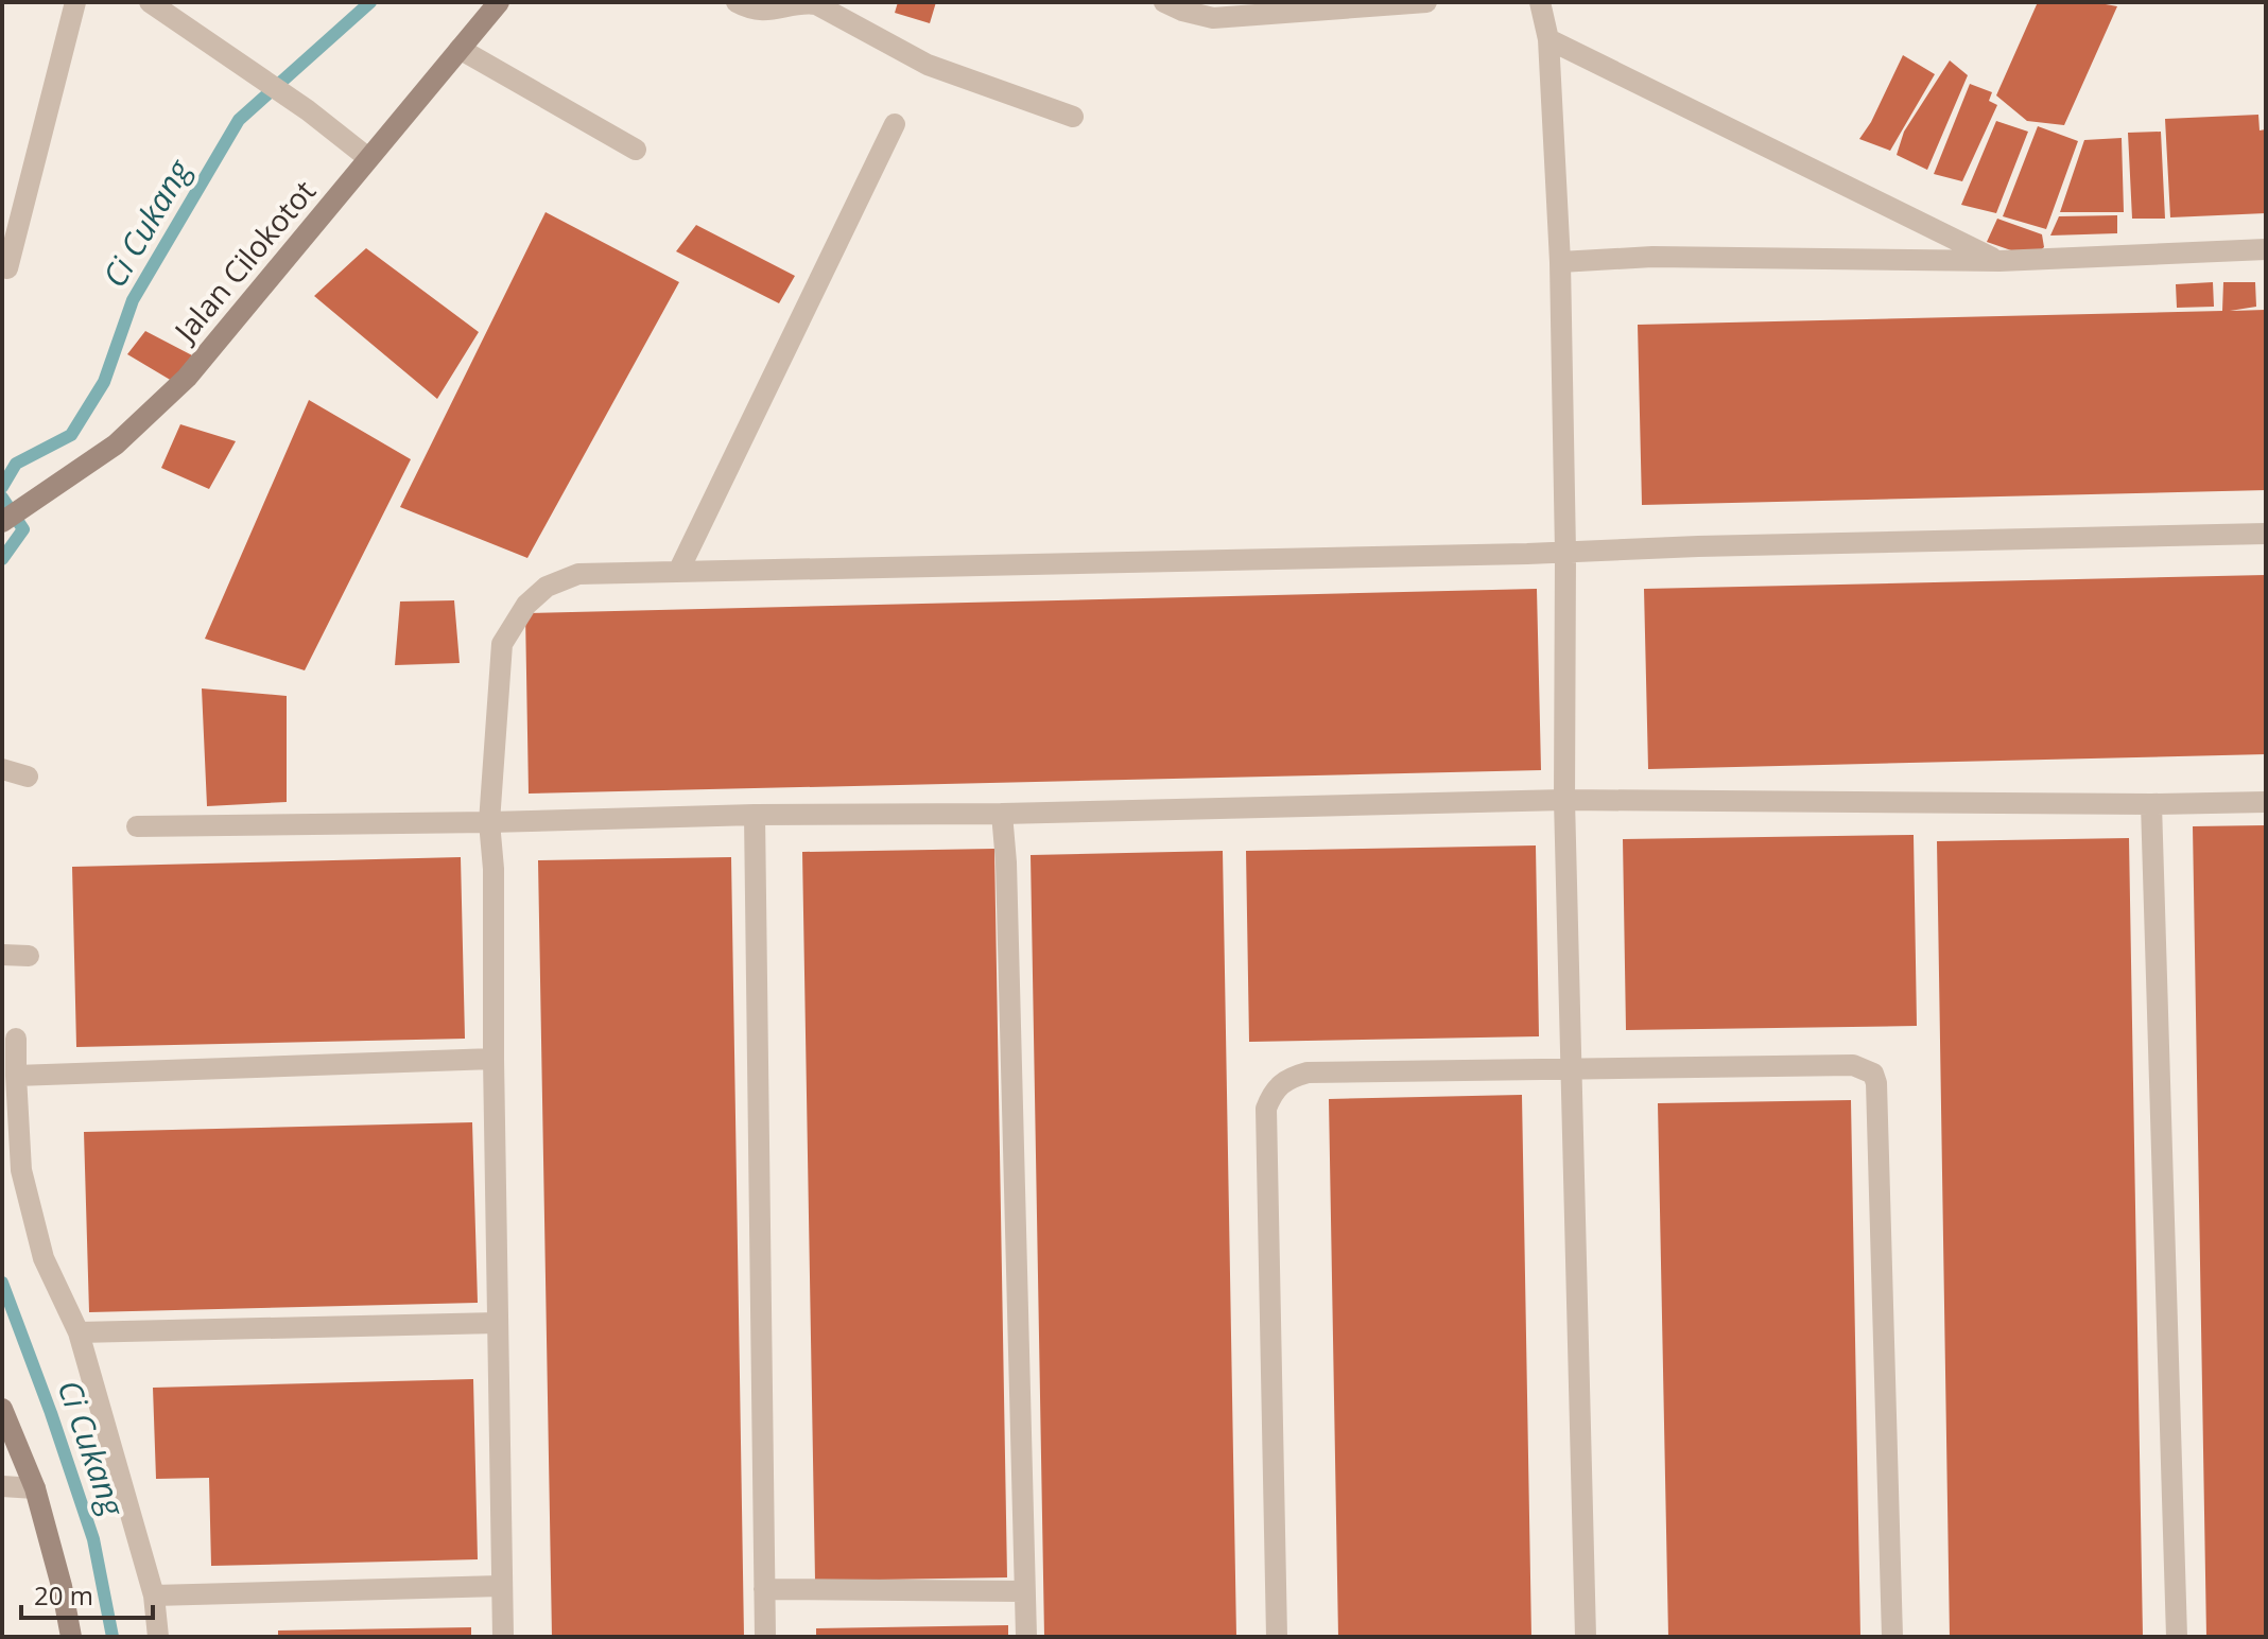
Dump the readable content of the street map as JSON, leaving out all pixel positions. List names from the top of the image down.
{
  "streets": {
    "street": ["Jalan Cilokotot"]
  },
  "water": ["Ci Cukang"],
  "scale_bar": "20 m"
}
